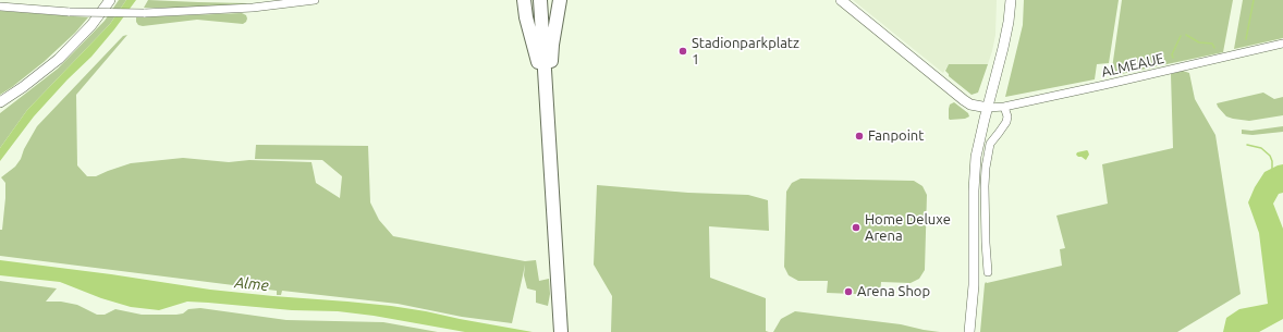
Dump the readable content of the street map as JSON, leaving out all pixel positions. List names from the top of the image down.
{
  "streets": {
    "street": ["ALMEAUE"]
  },
  "water": ["Alme"],
  "places": [
    "Stadionparkplatz 1",
    "Fanpoint",
    "Home Deluxe Arena",
    "Arena Shop"
  ]
}
